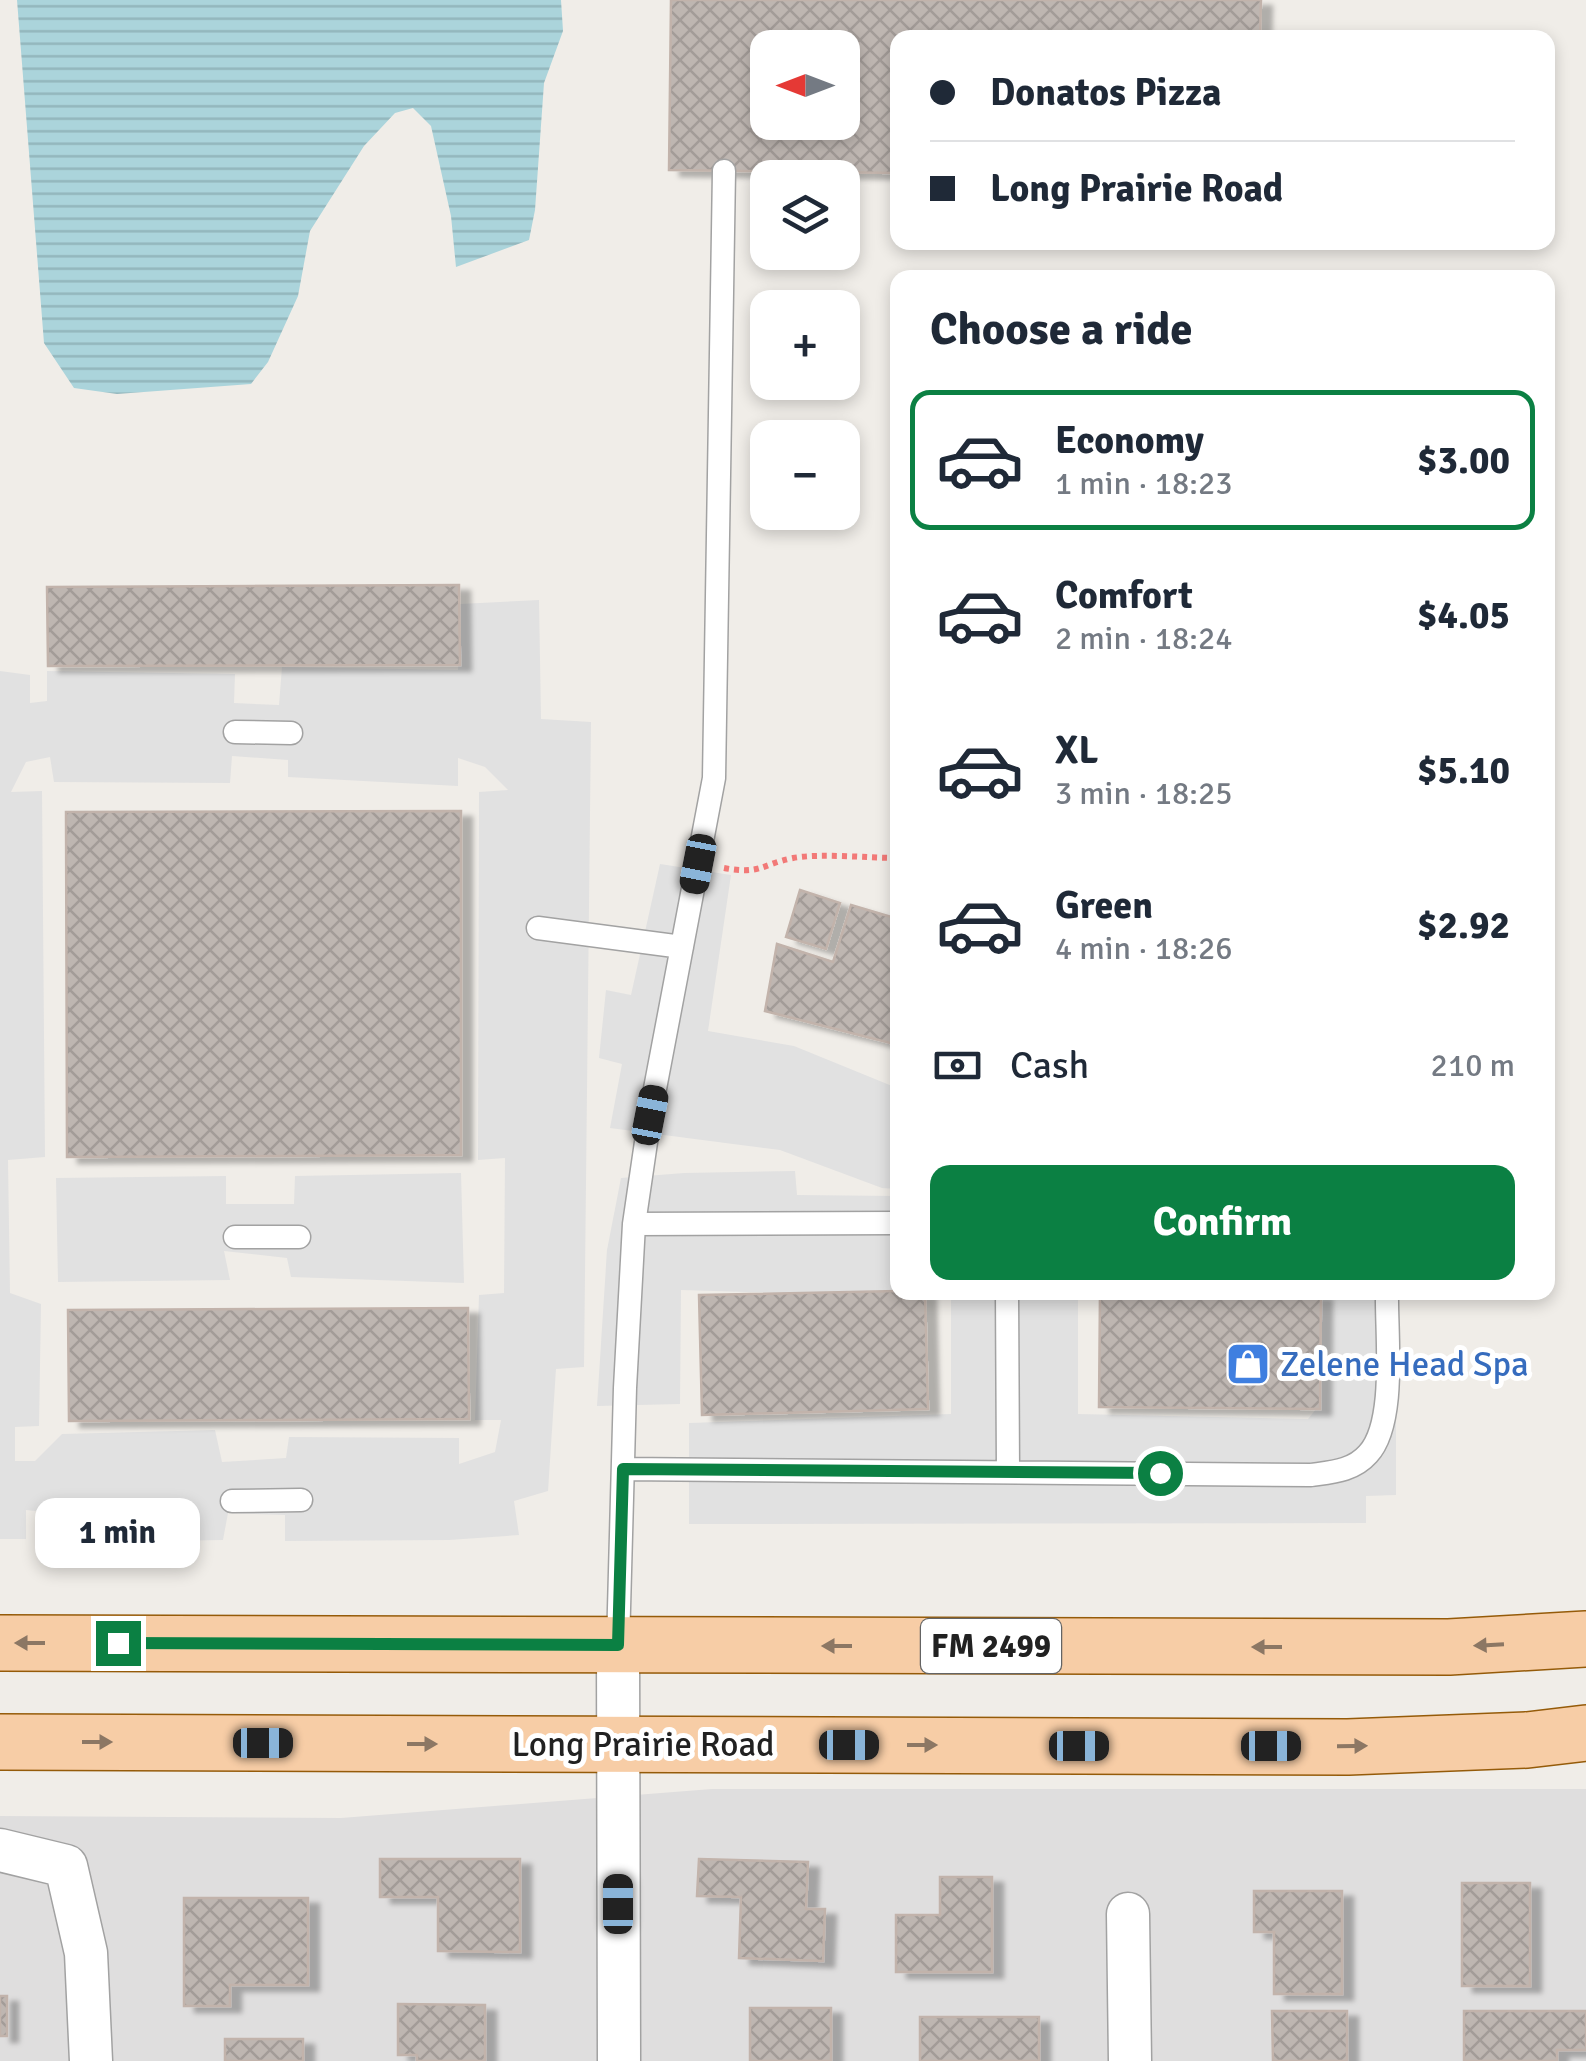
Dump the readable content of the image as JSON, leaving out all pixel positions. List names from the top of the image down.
{
  "streets": {
    "main road": ["FM 2499", "Long Prairie Road"]
  },
  "places": {
    "shop": ["Zelene Head Spa"]
  },
  "north": "left",
  "page": {
    "map_buttons": ["+", "−"],
    "banner": ["Donatos Pizza", "Long Prairie Road"],
    "heading": "Choose a ride",
    "list": [
      {
        "name": "Economy",
        "note": "1 min · 18:23",
        "value": "$3.00"
      },
      {
        "name": "Comfort",
        "note": "2 min · 18:24",
        "value": "$4.05"
      },
      {
        "name": "XL",
        "note": "3 min · 18:25",
        "value": "$5.10"
      },
      {
        "name": "Green",
        "note": "4 min · 18:26",
        "value": "$2.92"
      }
    ],
    "pay": ["Cash", "210 m"],
    "buttons": "Confirm",
    "bubble": "1 min"
  }
}
